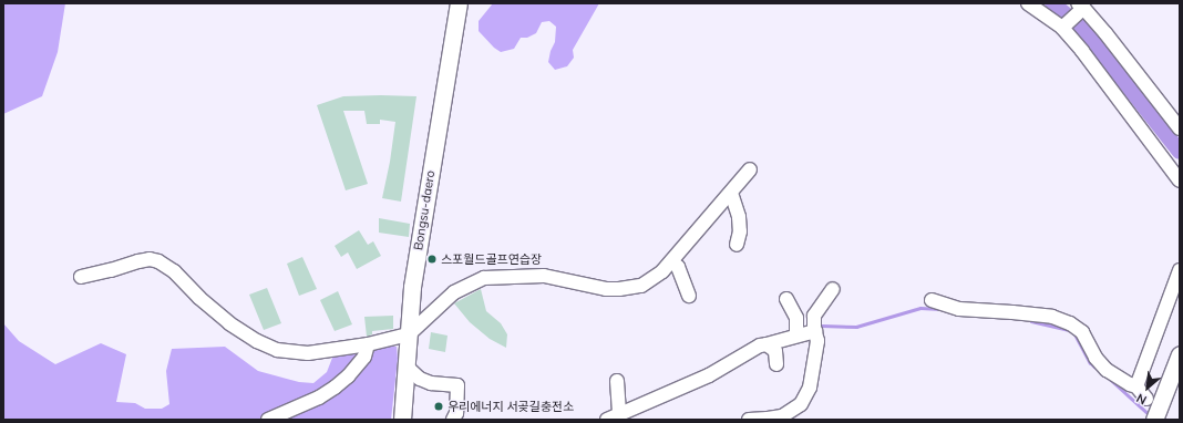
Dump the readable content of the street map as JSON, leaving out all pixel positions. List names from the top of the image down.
{
  "streets": {
    "main road": ["Bongsu-daero"]
  },
  "places": ["스포월드골프연습장", "우리에너지 서곶길충전소"],
  "north": "bottom left"
}
